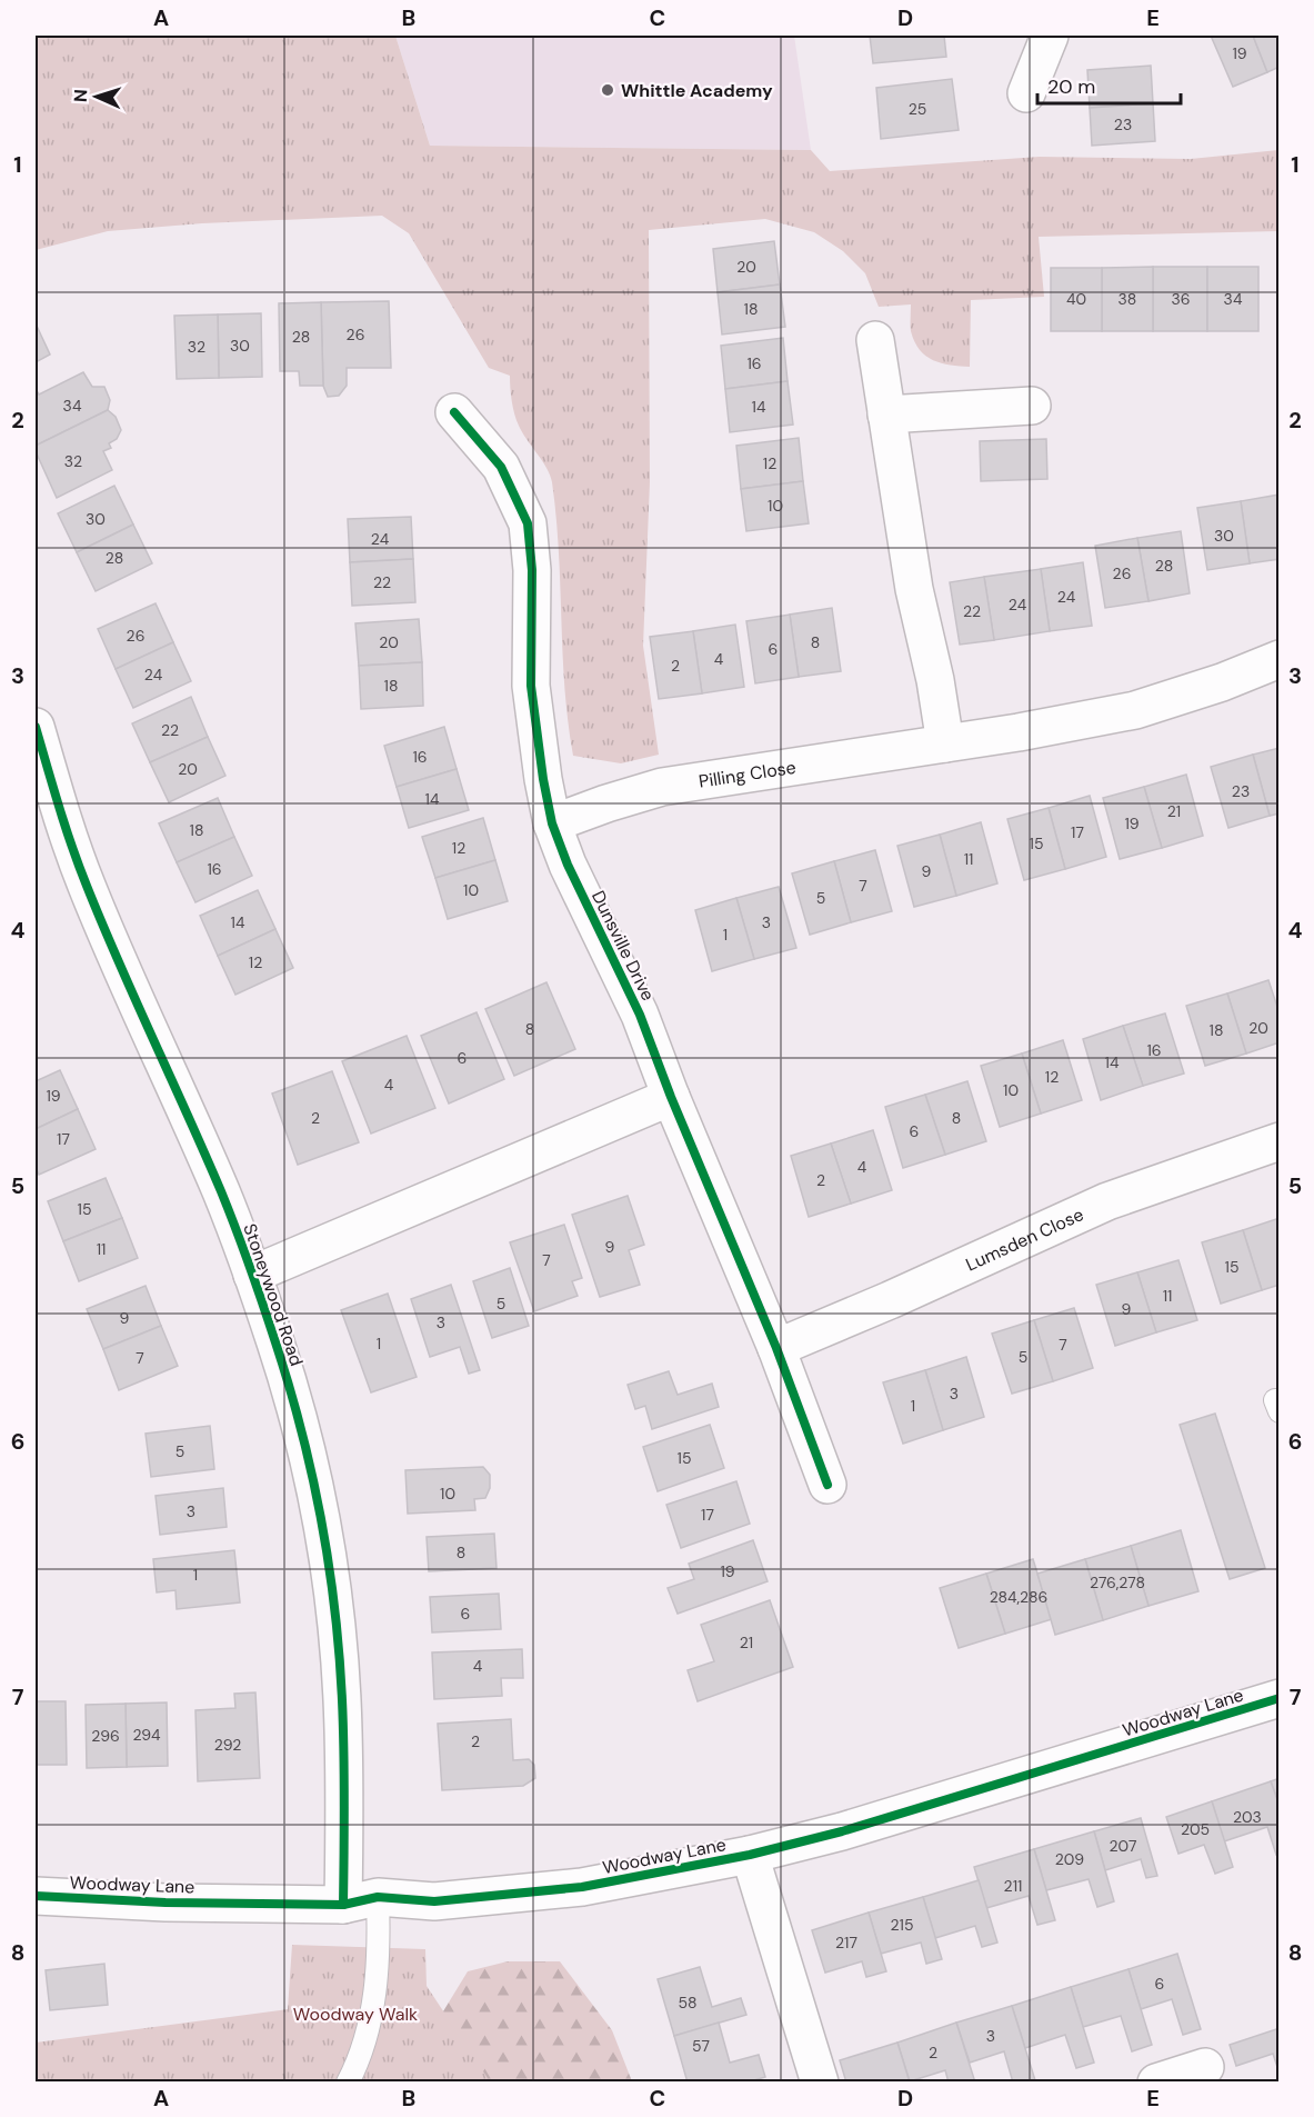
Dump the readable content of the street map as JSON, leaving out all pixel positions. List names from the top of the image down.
{
  "streets": {
    "street": [
      "Pilling Close",
      "Dunsville Drive",
      "Lumsden Close",
      "Stoneywood Road",
      "Woodway Lane"
    ]
  },
  "crossings": [
    ["Pilling Close", "Dunsville Drive"],
    ["Dunsville Drive", "Lumsden Close"],
    ["Stoneywood Road", "Woodway Lane"]
  ],
  "parks": ["Woodway Walk"],
  "places": ["Whittle Academy"],
  "house_numbers": [
    "19",
    "25",
    "23",
    "20",
    "40",
    "38",
    "36",
    "34",
    "18",
    "26",
    "28",
    "30",
    "32",
    "16",
    "34",
    "14",
    "32",
    "12",
    "10",
    "30",
    "30",
    "24",
    "28",
    "28",
    "26",
    "22",
    "24",
    "24",
    "22",
    "26",
    "20",
    "8",
    "6",
    "4",
    "2",
    "24",
    "18",
    "22",
    "16",
    "20",
    "23",
    "14",
    "21",
    "19",
    "18",
    "17",
    "15",
    "12",
    "11",
    "16",
    "9",
    "7",
    "10",
    "5",
    "14",
    "3",
    "1",
    "12",
    "20",
    "8",
    "18",
    "16",
    "6",
    "14",
    "12",
    "4",
    "10",
    "19",
    "2",
    "8",
    "6",
    "17",
    "4",
    "2",
    "15",
    "9",
    "11",
    "7",
    "15",
    "11",
    "5",
    "9",
    "9",
    "3",
    "1",
    "7",
    "5",
    "7",
    "3",
    "1",
    "5",
    "15",
    "10",
    "3",
    "17",
    "8",
    "19",
    "1",
    "276,278",
    "284,286",
    "6",
    "21",
    "4",
    "294",
    "296",
    "2",
    "292",
    "203",
    "205",
    "207",
    "209",
    "211",
    "215",
    "217",
    "6",
    "58",
    "3",
    "57",
    "2"
  ],
  "scale_bar": "20 m",
  "north": "left",
  "grid": {
    "columns": [
      "A",
      "B",
      "C",
      "D",
      "E"
    ],
    "rows": [
      "1",
      "2",
      "3",
      "4",
      "5",
      "6",
      "7",
      "8"
    ]
  }
}
